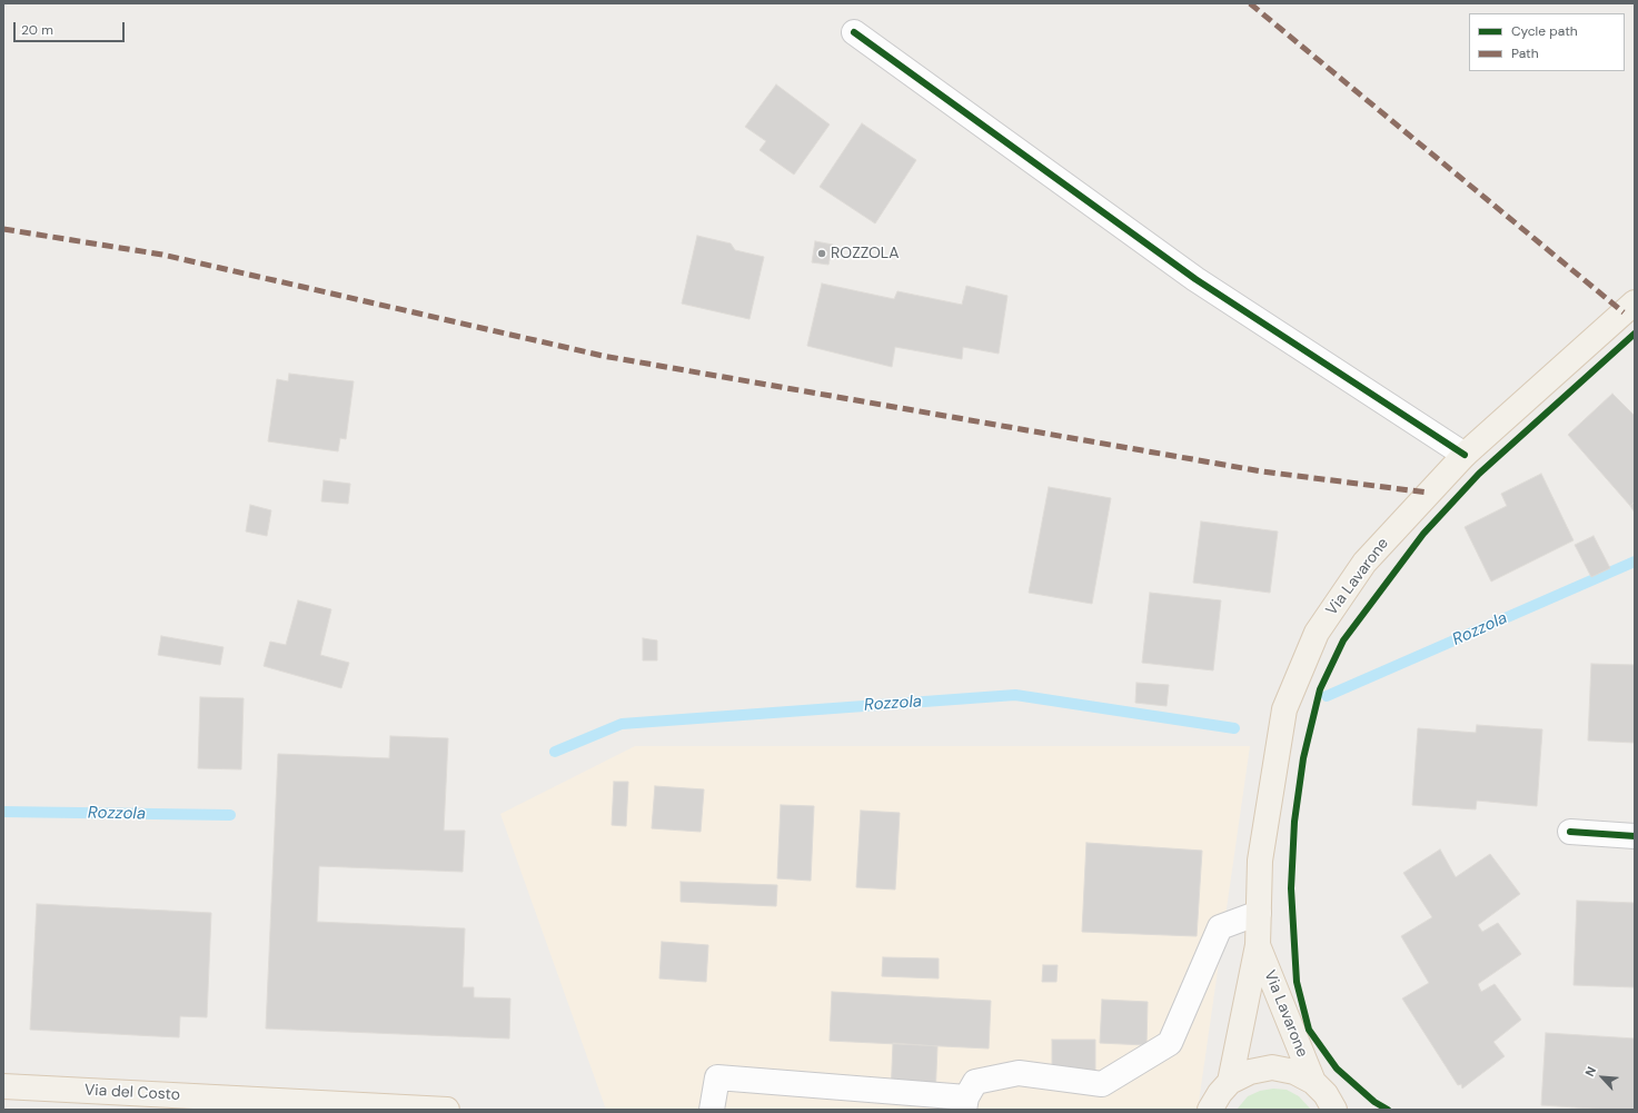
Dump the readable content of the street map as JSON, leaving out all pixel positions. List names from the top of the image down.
{
  "streets": {
    "main road": ["Via Lavarone", "Via del Costo"]
  },
  "water": ["Rozzola"],
  "places": ["ROZZOLA"],
  "legend": ["Cycle path", "Path"],
  "scale_bar": "20 m",
  "north": "top left"
}
